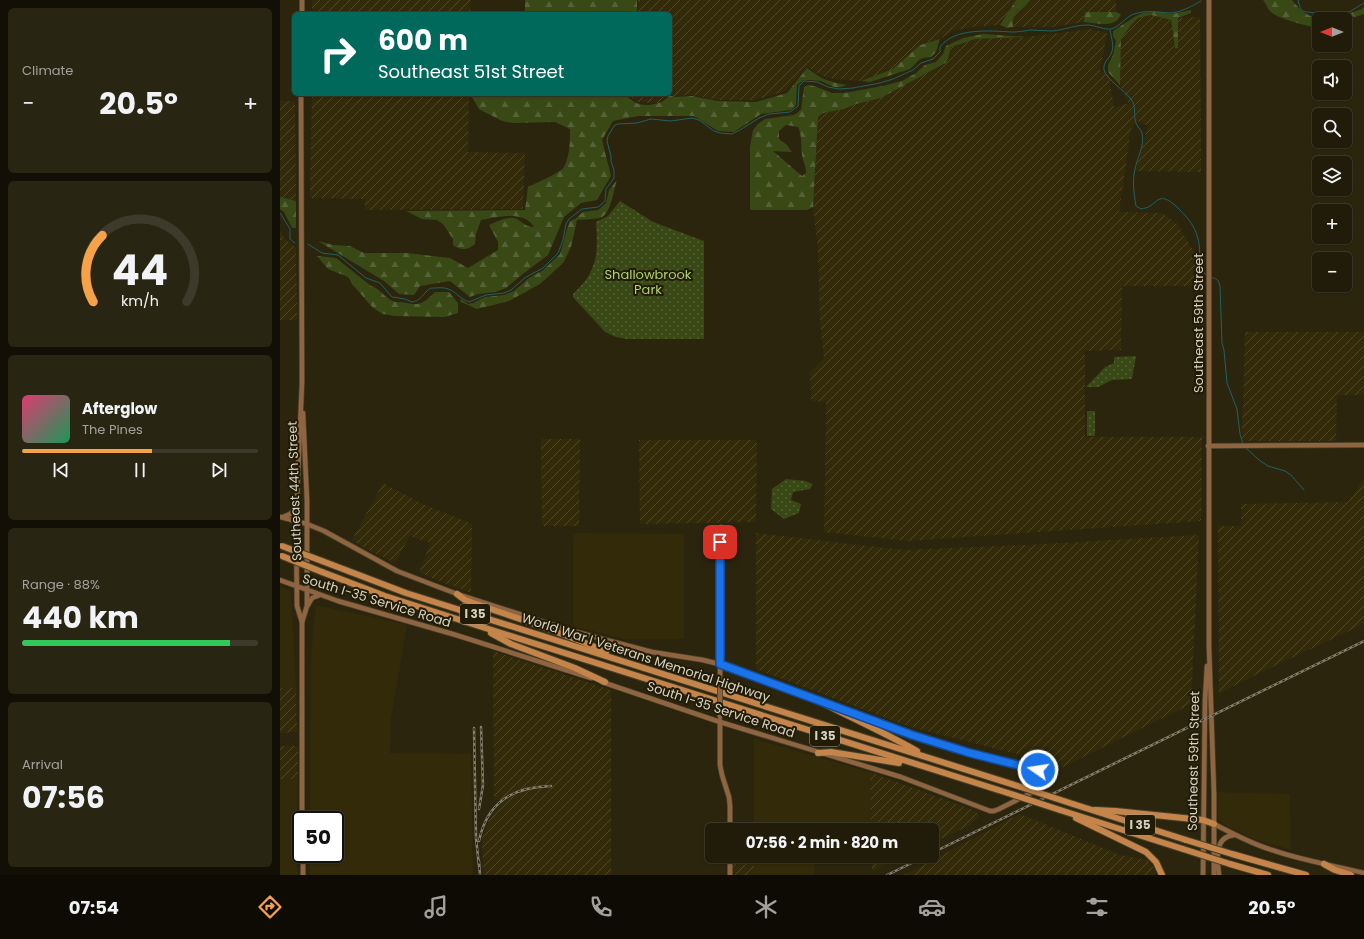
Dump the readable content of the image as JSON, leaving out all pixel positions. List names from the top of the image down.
{
  "streets": {
    "highway": ["I 35", "World War I Veterans Memorial Highway"],
    "main road": ["Southeast 59th Street", "Southeast 44th Street", "South I-35 Service Road"]
  },
  "crossings": [
    ["Southeast 44th Street", "South I-35 Service Road"]
  ],
  "parks": ["Shallowbrook Park"],
  "north": "left",
  "page": {
    "tile": [
      "Climate",
      ["Range · 88%", "440 km"],
      ["Arrival", "07:56"]
    ],
    "map_buttons": ["+", "−"],
    "turn": ["600 m", "Southeast 51st Street"],
    "heat": ["−", "20.5°", "+"],
    "song": ["Afterglow", "The Pines"],
    "limit": "50",
    "trip": "07:56 · 2 min · 820 m",
    "tabs": ["07:54", "20.5°"],
    "gauge": ["44", "km/h"]
  }
}
